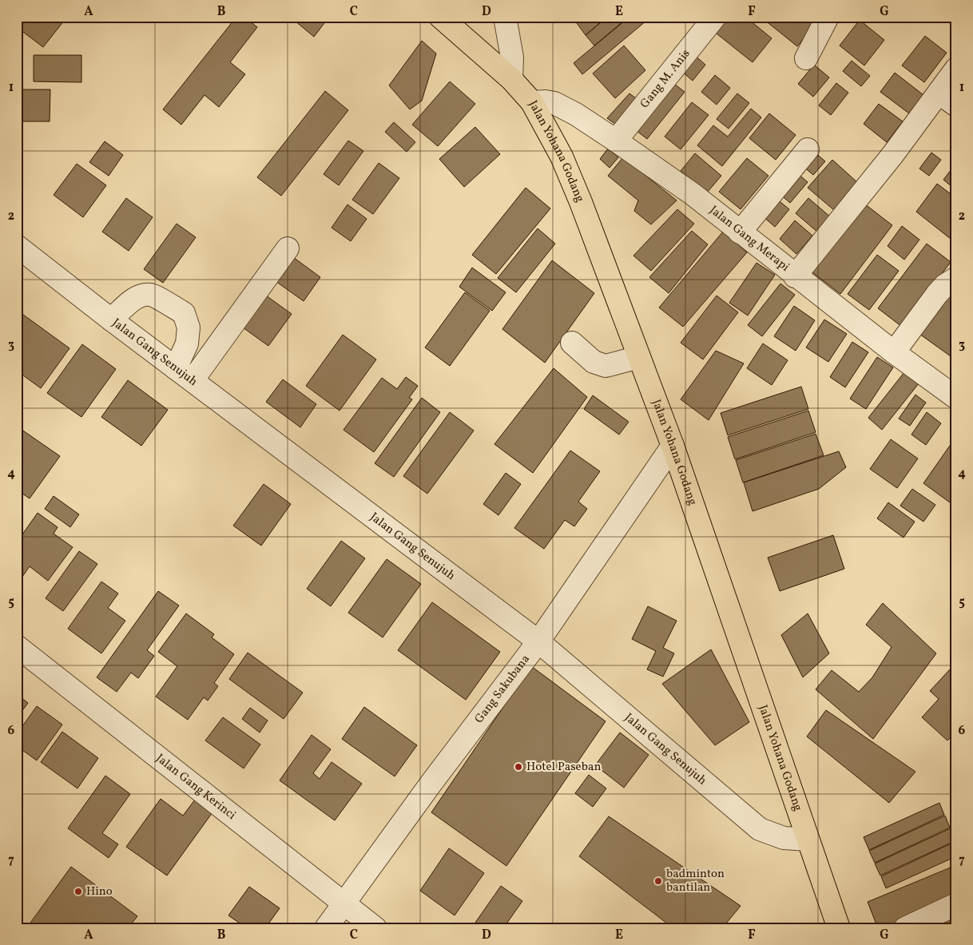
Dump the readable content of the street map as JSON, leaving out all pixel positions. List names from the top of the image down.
{
  "streets": {
    "main road": ["Jalan Yohana Godang"],
    "street": [
      "Gang M. Anis",
      "Jalan Gang Merapi",
      "Jalan Gang Senujuh",
      "Gang Sakubana",
      "Jalan Gang Kerinci"
    ]
  },
  "crossings": [
    ["Gang M. Anis", "Jalan Gang Merapi"],
    ["Jalan Yohana Godang", "Jalan Gang Merapi"],
    ["Jalan Yohana Godang", "Jalan Gang Senujuh"],
    ["Jalan Yohana Godang", "Gang Sakubana"],
    ["Jalan Gang Senujuh", "Gang Sakubana"],
    ["Gang Sakubana", "Jalan Gang Kerinci"]
  ],
  "places": ["Hotel Paseban", "badminton bantilan", "Hino"],
  "grid": {
    "columns": [
      "A",
      "B",
      "C",
      "D",
      "E",
      "F",
      "G"
    ],
    "rows": [
      "1",
      "2",
      "3",
      "4",
      "5",
      "6",
      "7"
    ]
  }
}
